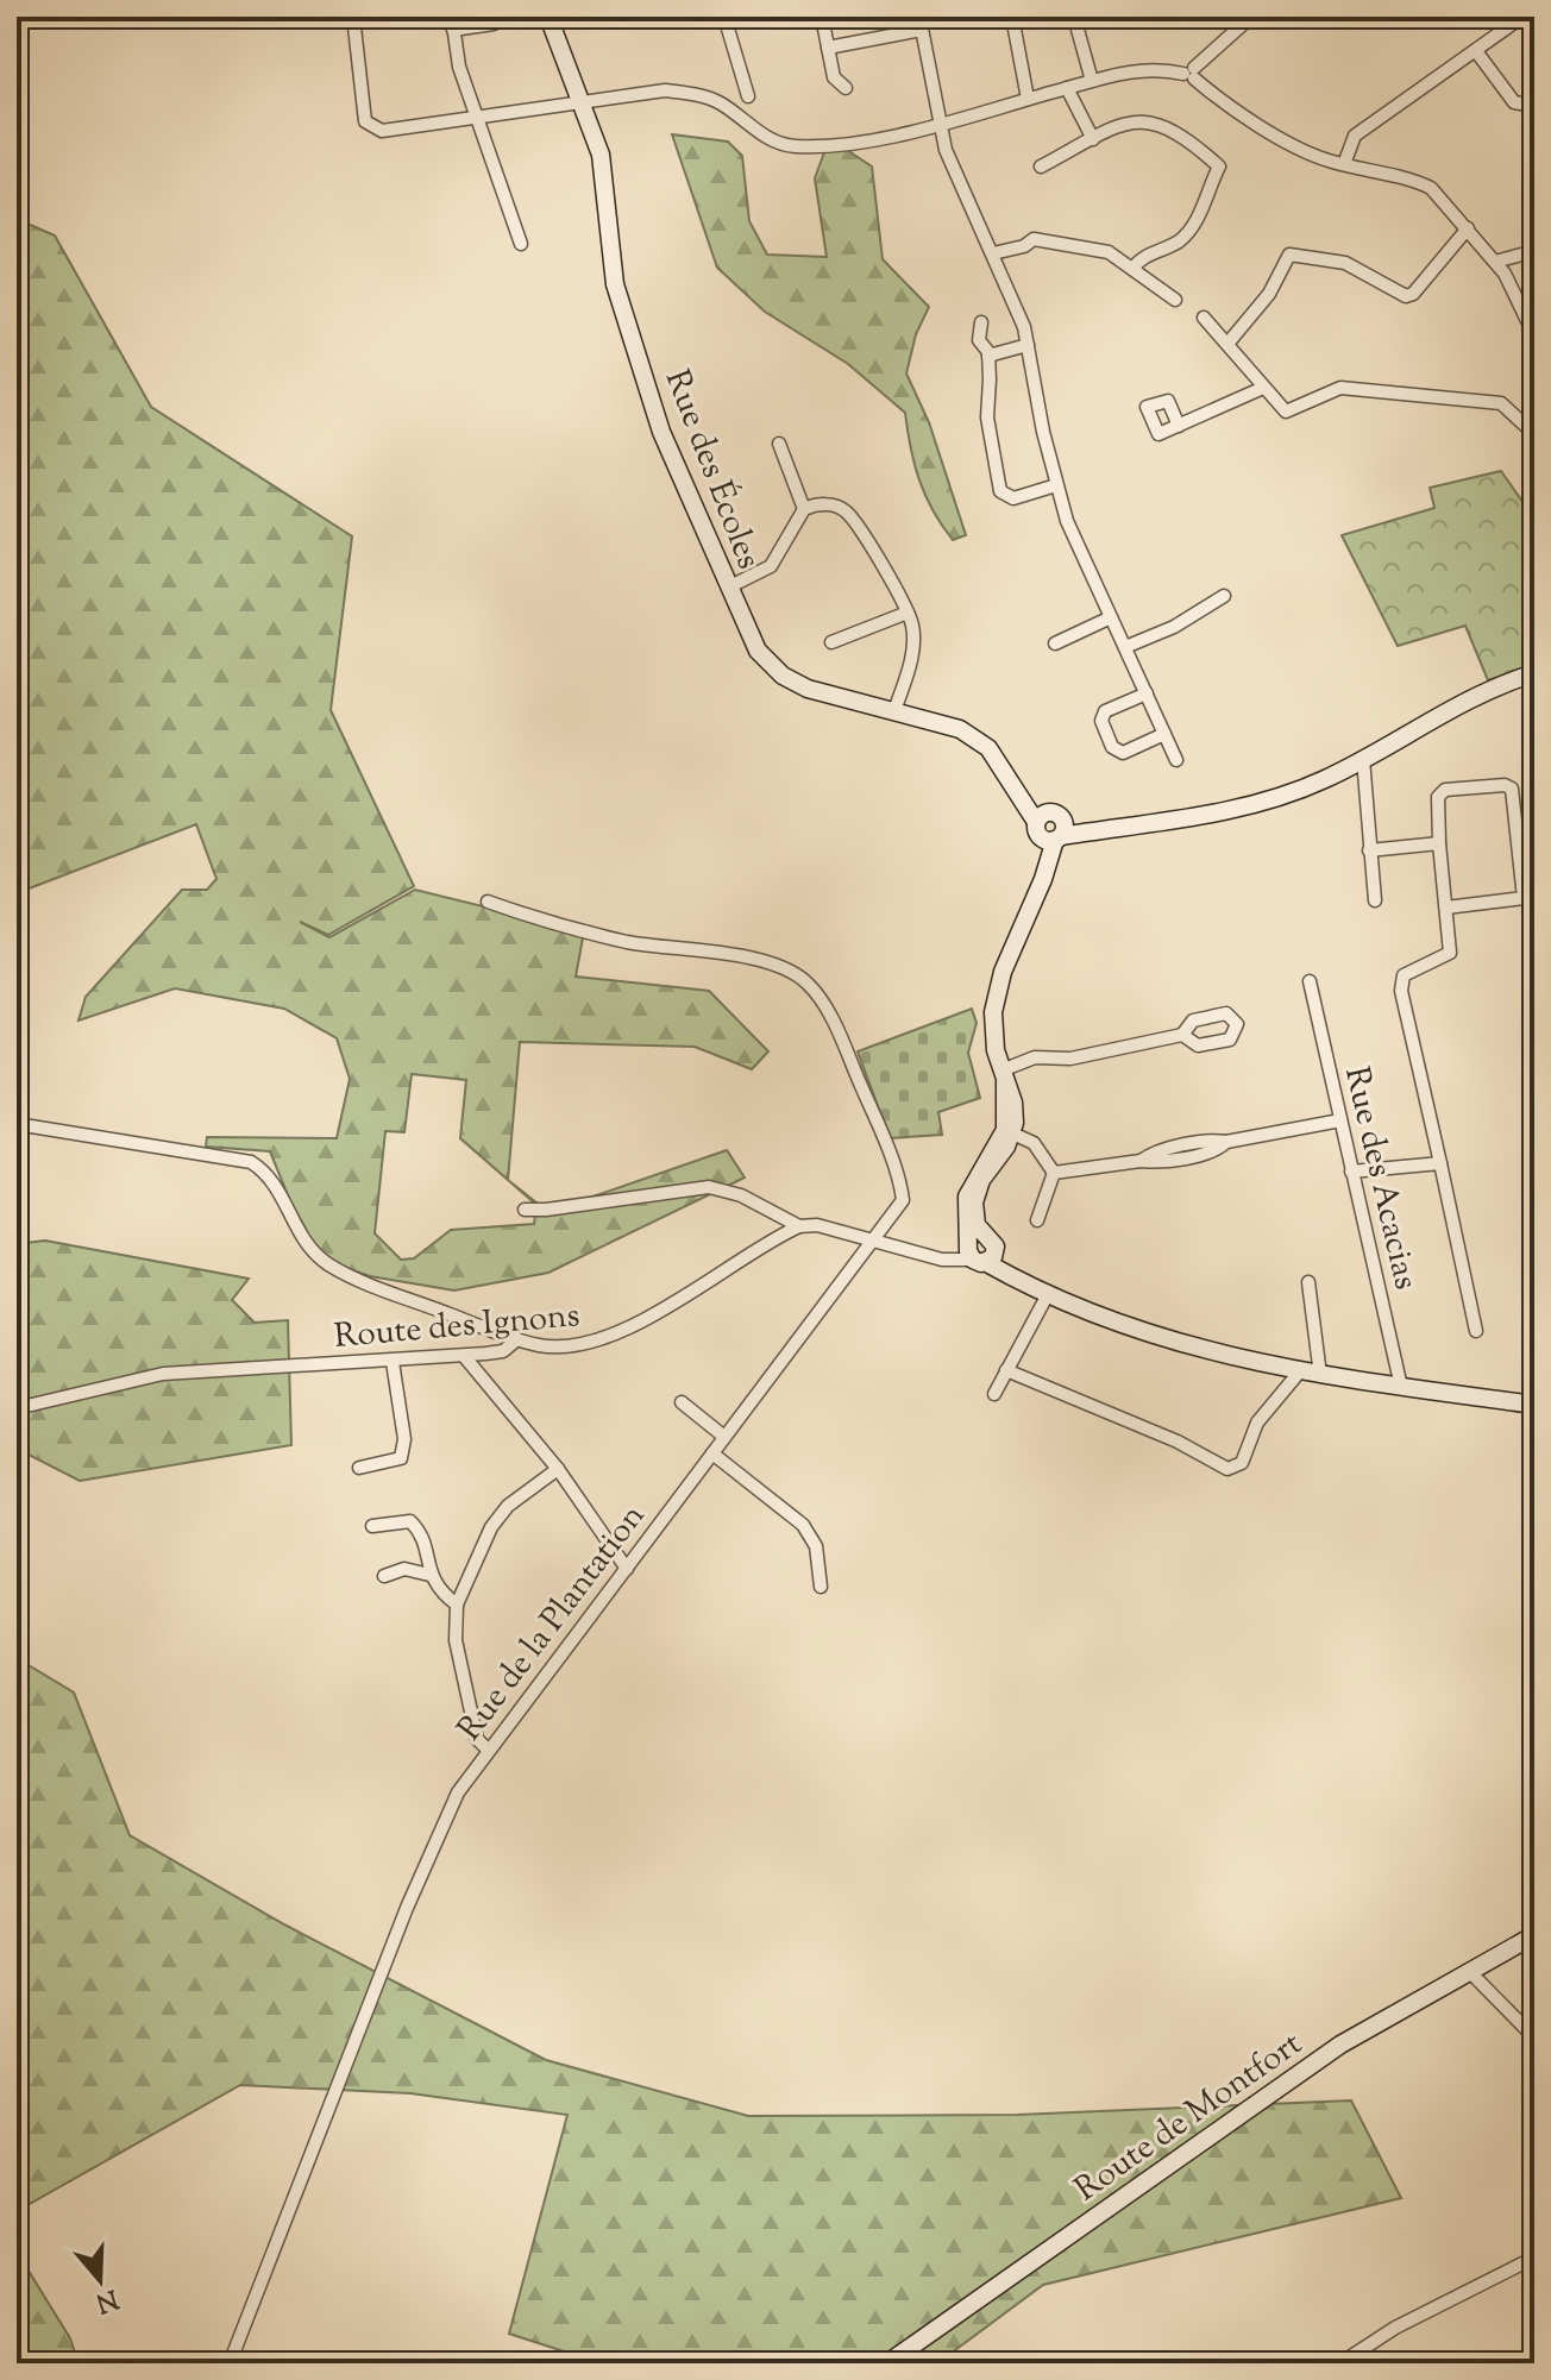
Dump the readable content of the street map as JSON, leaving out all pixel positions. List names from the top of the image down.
{
  "streets": {
    "street": [
      "Rue des Écoles",
      "Rue des Acacias",
      "Route des Ignons",
      "Rue de la Plantation",
      "Route de Montfort"
    ]
  },
  "north": "bottom"
}
